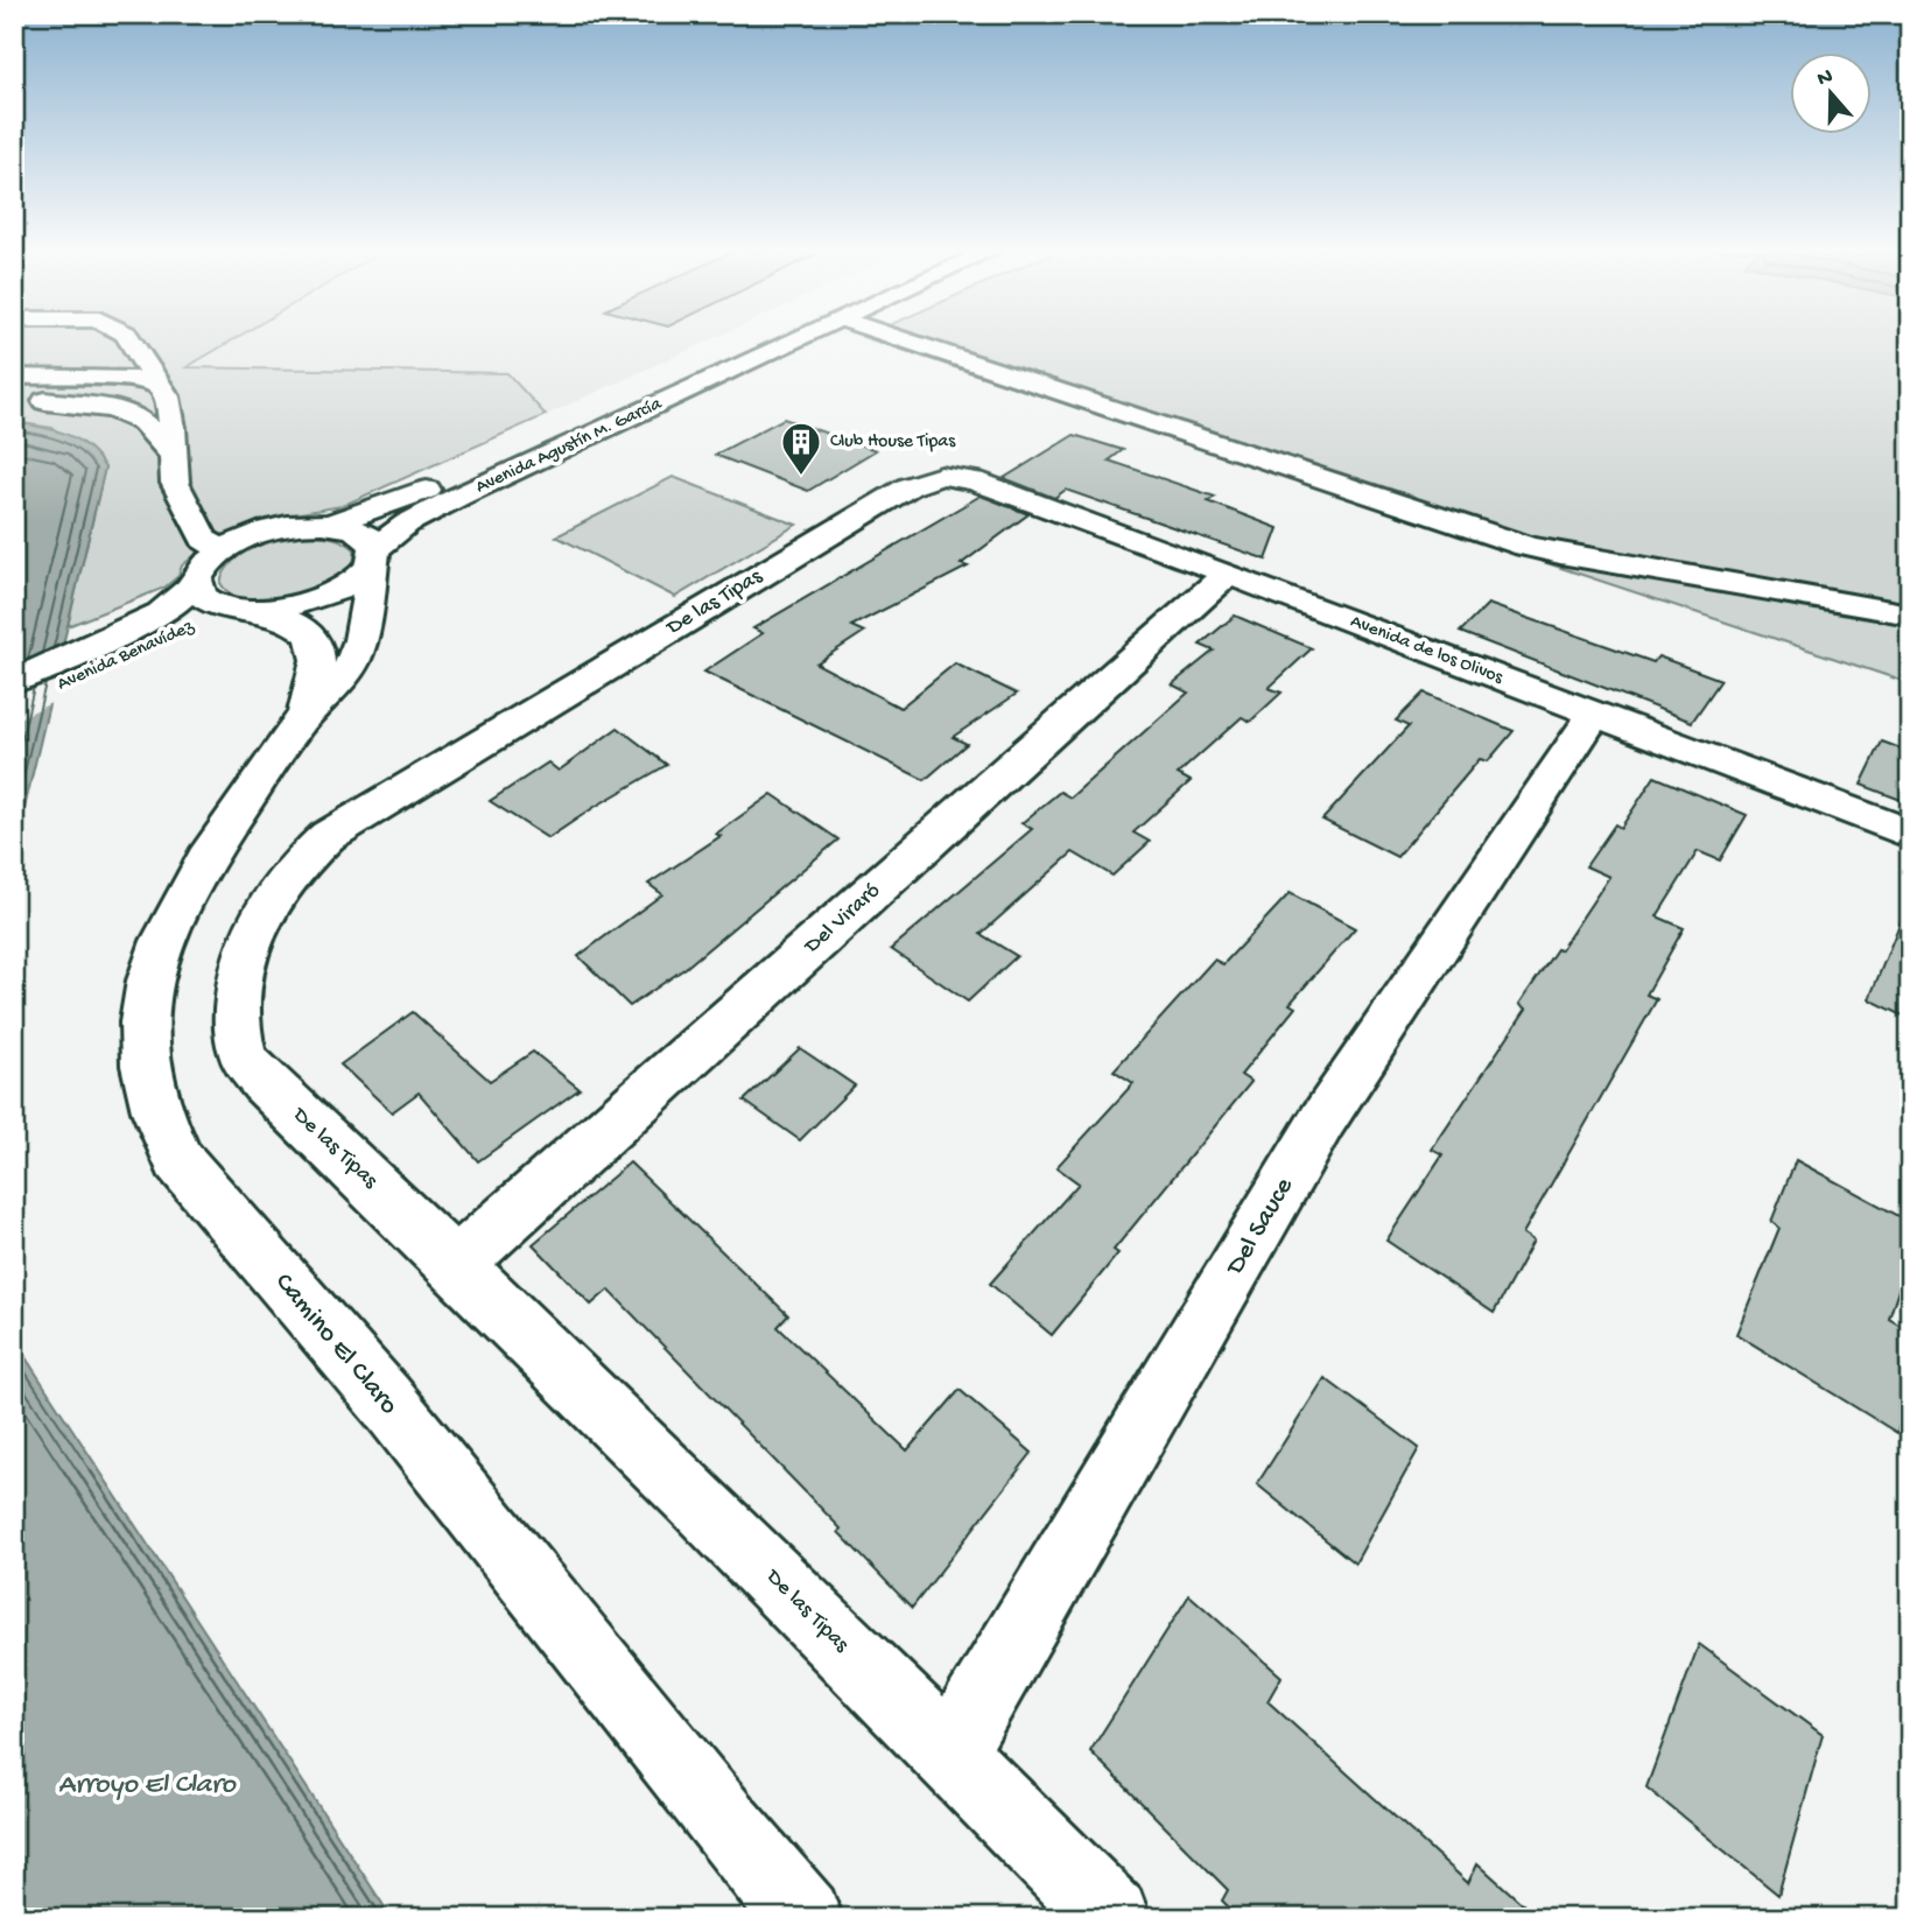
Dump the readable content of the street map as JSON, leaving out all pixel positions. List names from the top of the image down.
{
  "streets": {
    "street": [
      "Avenida Agustín M. García",
      "De las Tipas",
      "Avenida de los Olivos",
      "Avenida Benavídez",
      "Del Viraró",
      "Del Sauce",
      "Camino El Claro"
    ]
  },
  "crossings": [
    ["Avenida Agustín M. García", "Avenida Benavídez"],
    ["Avenida Agustín M. García", "Camino El Claro"],
    ["De las Tipas", "Avenida de los Olivos"],
    ["De las Tipas", "Del Viraró"],
    ["De las Tipas", "Del Sauce"],
    ["Avenida de los Olivos", "Del Viraró"],
    ["Avenida de los Olivos", "Del Sauce"],
    ["Avenida Benavídez", "Camino El Claro"]
  ],
  "water": ["Arroyo El Claro"],
  "places": {
    "building": ["Club House Tipas"]
  },
  "north": "top"
}
